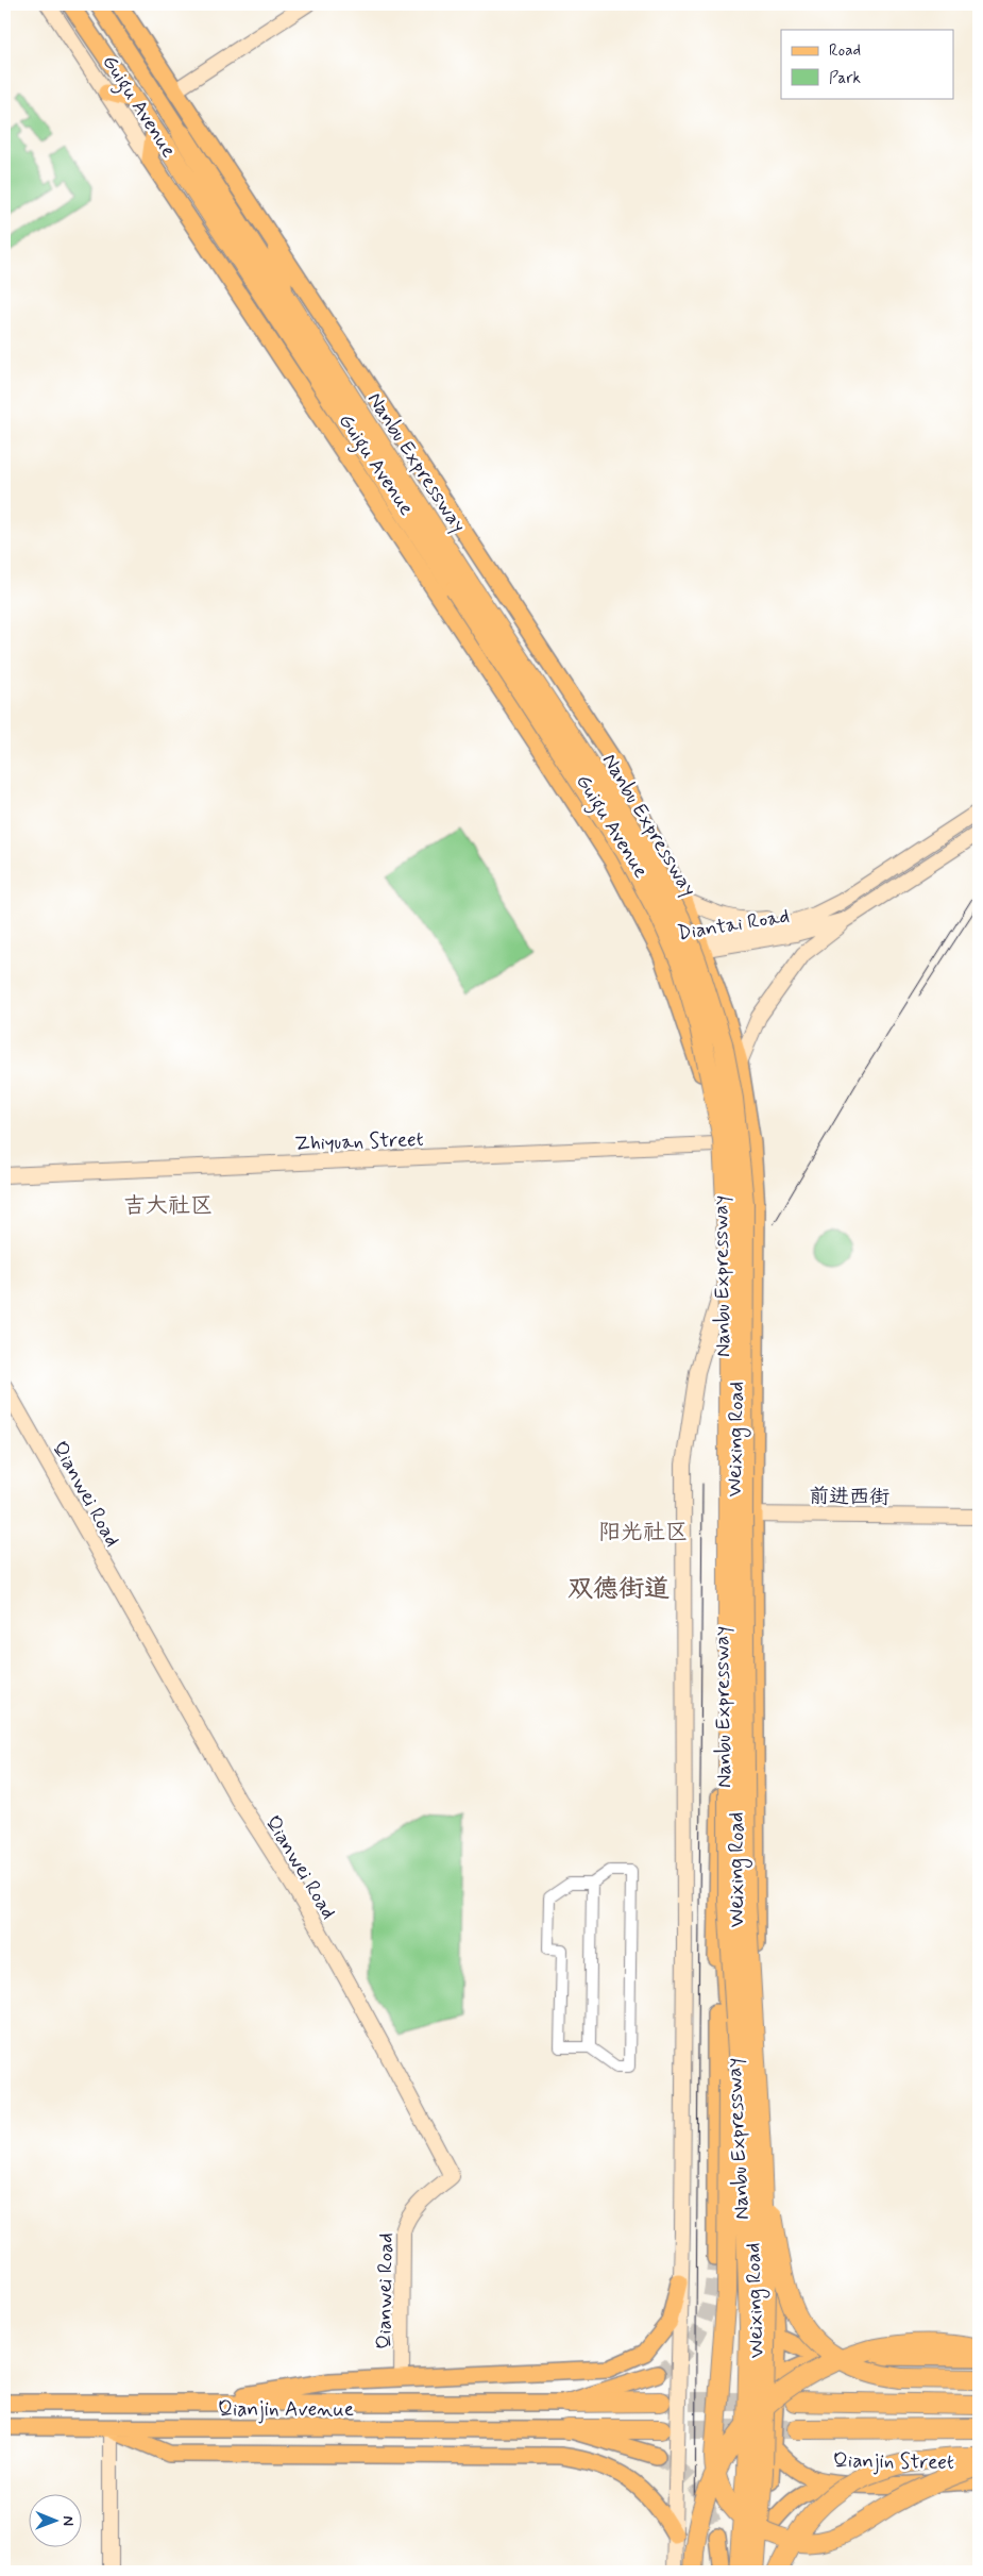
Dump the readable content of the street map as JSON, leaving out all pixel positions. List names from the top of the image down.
{
  "streets": {
    "highway": ["Nanbu Expressway"],
    "main road": [
      "Guigu Avenue",
      "Diantai Road",
      "Zhiyuan Street",
      "Weixing Road",
      "Qianwei Road",
      "前进西街",
      "Qianjin Avenue",
      "Qianjin Street"
    ]
  },
  "crossings": [
    ["Guigu Avenue", "Nanbu Expressway"],
    ["Guigu Avenue", "Diantai Road"],
    ["Guigu Avenue", "Weixing Road"],
    ["Diantai Road", "Weixing Road"],
    ["Zhiyuan Street", "Weixing Road"],
    ["Weixing Road", "前进西街"],
    ["Weixing Road", "Qianjin Street"]
  ],
  "districts": ["吉大社区", "阳光社区", "双德街道"],
  "legend": ["Road", "Park"],
  "north": "right"
}
